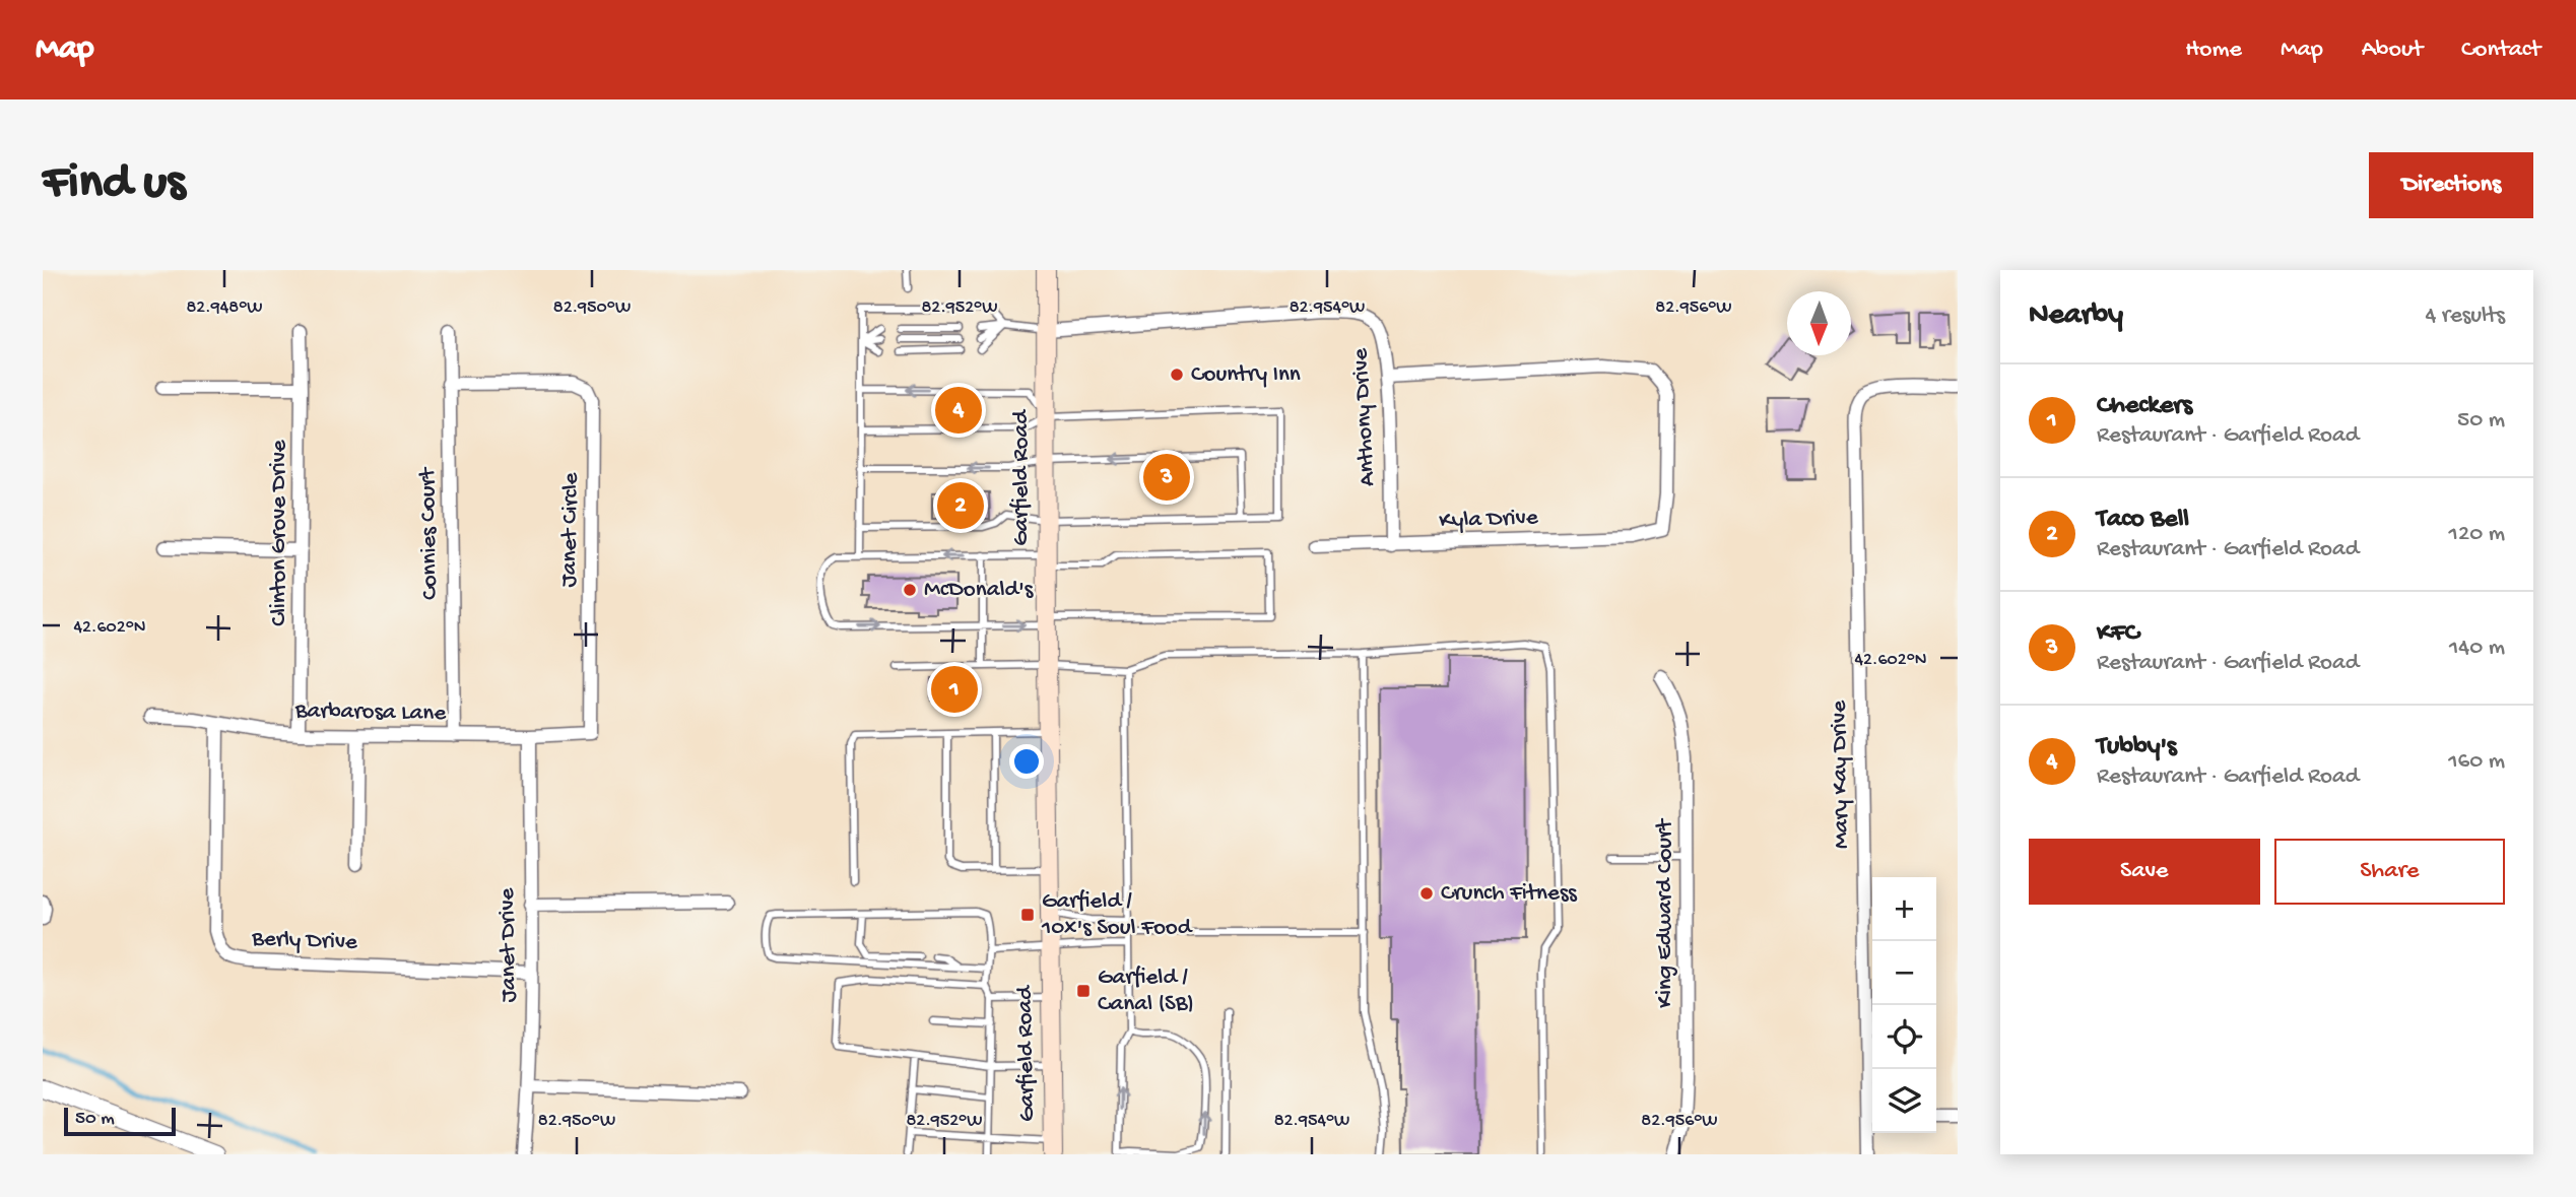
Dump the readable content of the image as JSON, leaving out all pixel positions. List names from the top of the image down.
{
  "streets": {
    "main road": ["Garfield Road"],
    "street": [
      "Anthony Drive",
      "Kyla Drive",
      "Janet Circle",
      "Clinton Grove Drive",
      "Connies Court",
      "Barbarosa Lane",
      "Mary Kay Drive",
      "King Edward Court",
      "Berly Drive",
      "Janet Drive"
    ]
  },
  "crossings": [
    ["Anthony Drive", "Garfield Road"],
    ["Anthony Drive", "Kyla Drive"],
    ["Janet Circle", "Connies Court"],
    ["Janet Circle", "Barbarosa Lane"],
    ["Clinton Grove Drive", "Barbarosa Lane"],
    ["Connies Court", "Barbarosa Lane"],
    ["Barbarosa Lane", "Berly Drive"],
    ["Barbarosa Lane", "Janet Drive"],
    ["Berly Drive", "Janet Drive"]
  ],
  "places": {
    "other": ["Country Inn", "McDonald's", "Crunch Fitness"],
    "transit": ["Garfield / 10x's Soul Food", "Garfield / Canal (SB)"]
  },
  "scale_bar": "50 m",
  "north": "bottom",
  "page": {
    "header": "Map",
    "nav": [
      "Home",
      "Map",
      "About",
      "Contact"
    ],
    "buttons": [
      "Directions",
      ["Save", "Share"]
    ],
    "title": "Find us",
    "heading": ["Nearby", "4 results"],
    "list": [
      {
        "mark": "1",
        "name": "Checkers",
        "note": "Restaurant · Garfield Road",
        "value": "50 m"
      },
      {
        "mark": "2",
        "name": "Taco Bell",
        "note": "Restaurant · Garfield Road",
        "value": "120 m"
      },
      {
        "mark": "3",
        "name": "KFC",
        "note": "Restaurant · Garfield Road",
        "value": "140 m"
      },
      {
        "mark": "4",
        "name": "Tubby's",
        "note": "Restaurant · Garfield Road",
        "value": "160 m"
      }
    ],
    "pins": [
      "4",
      "3",
      "2",
      "1"
    ],
    "map_buttons": ["+", "−"],
    "scale": "50 m"
  },
  "coordinates": [
    "82.948°W",
    "82.950°W",
    "82.952°W",
    "82.954°W",
    "82.956°W",
    "42.602°N"
  ]
}
